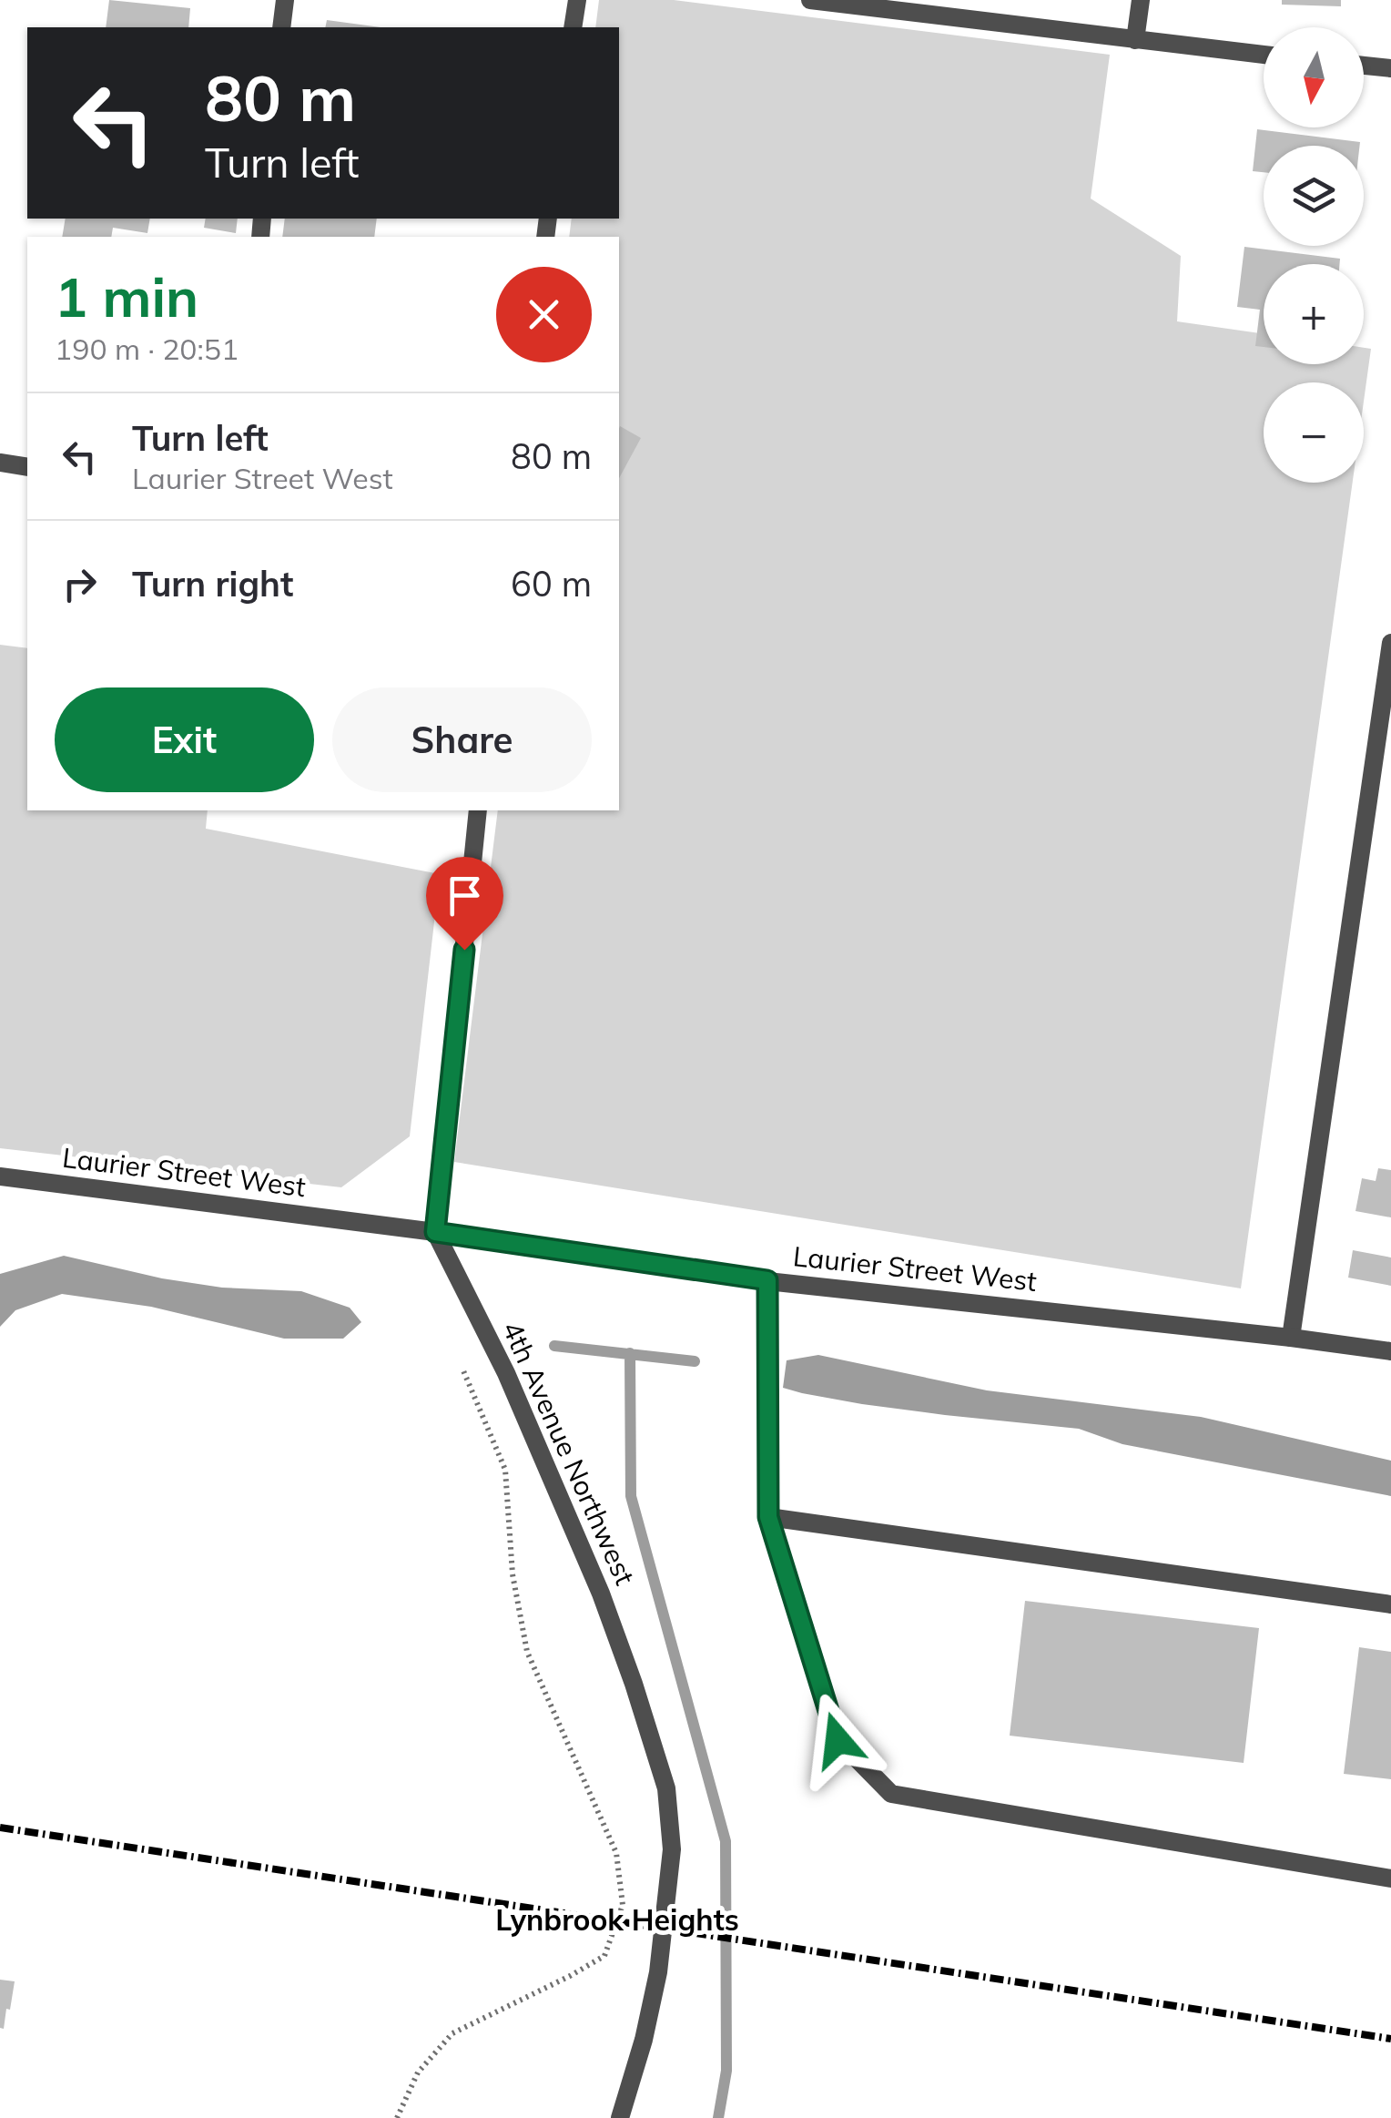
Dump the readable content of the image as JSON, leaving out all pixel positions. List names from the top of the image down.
{
  "streets": {
    "street": ["Laurier Street West", "4th Avenue Northwest"]
  },
  "crossings": [
    ["Laurier Street West", "4th Avenue Northwest"]
  ],
  "districts": ["Lynbrook Heights"],
  "north": "bottom",
  "page": {
    "map_buttons": ["+", "−"],
    "turn": ["80 m", "Turn left"],
    "heading": ["1 min", "190 m · 20:51"],
    "list": [
      {
        "name": "Turn left",
        "note": "Laurier Street West",
        "value": "80 m"
      },
      {
        "name": "Turn right",
        "value": "60 m"
      }
    ],
    "buttons": ["Exit", "Share"]
  }
}
